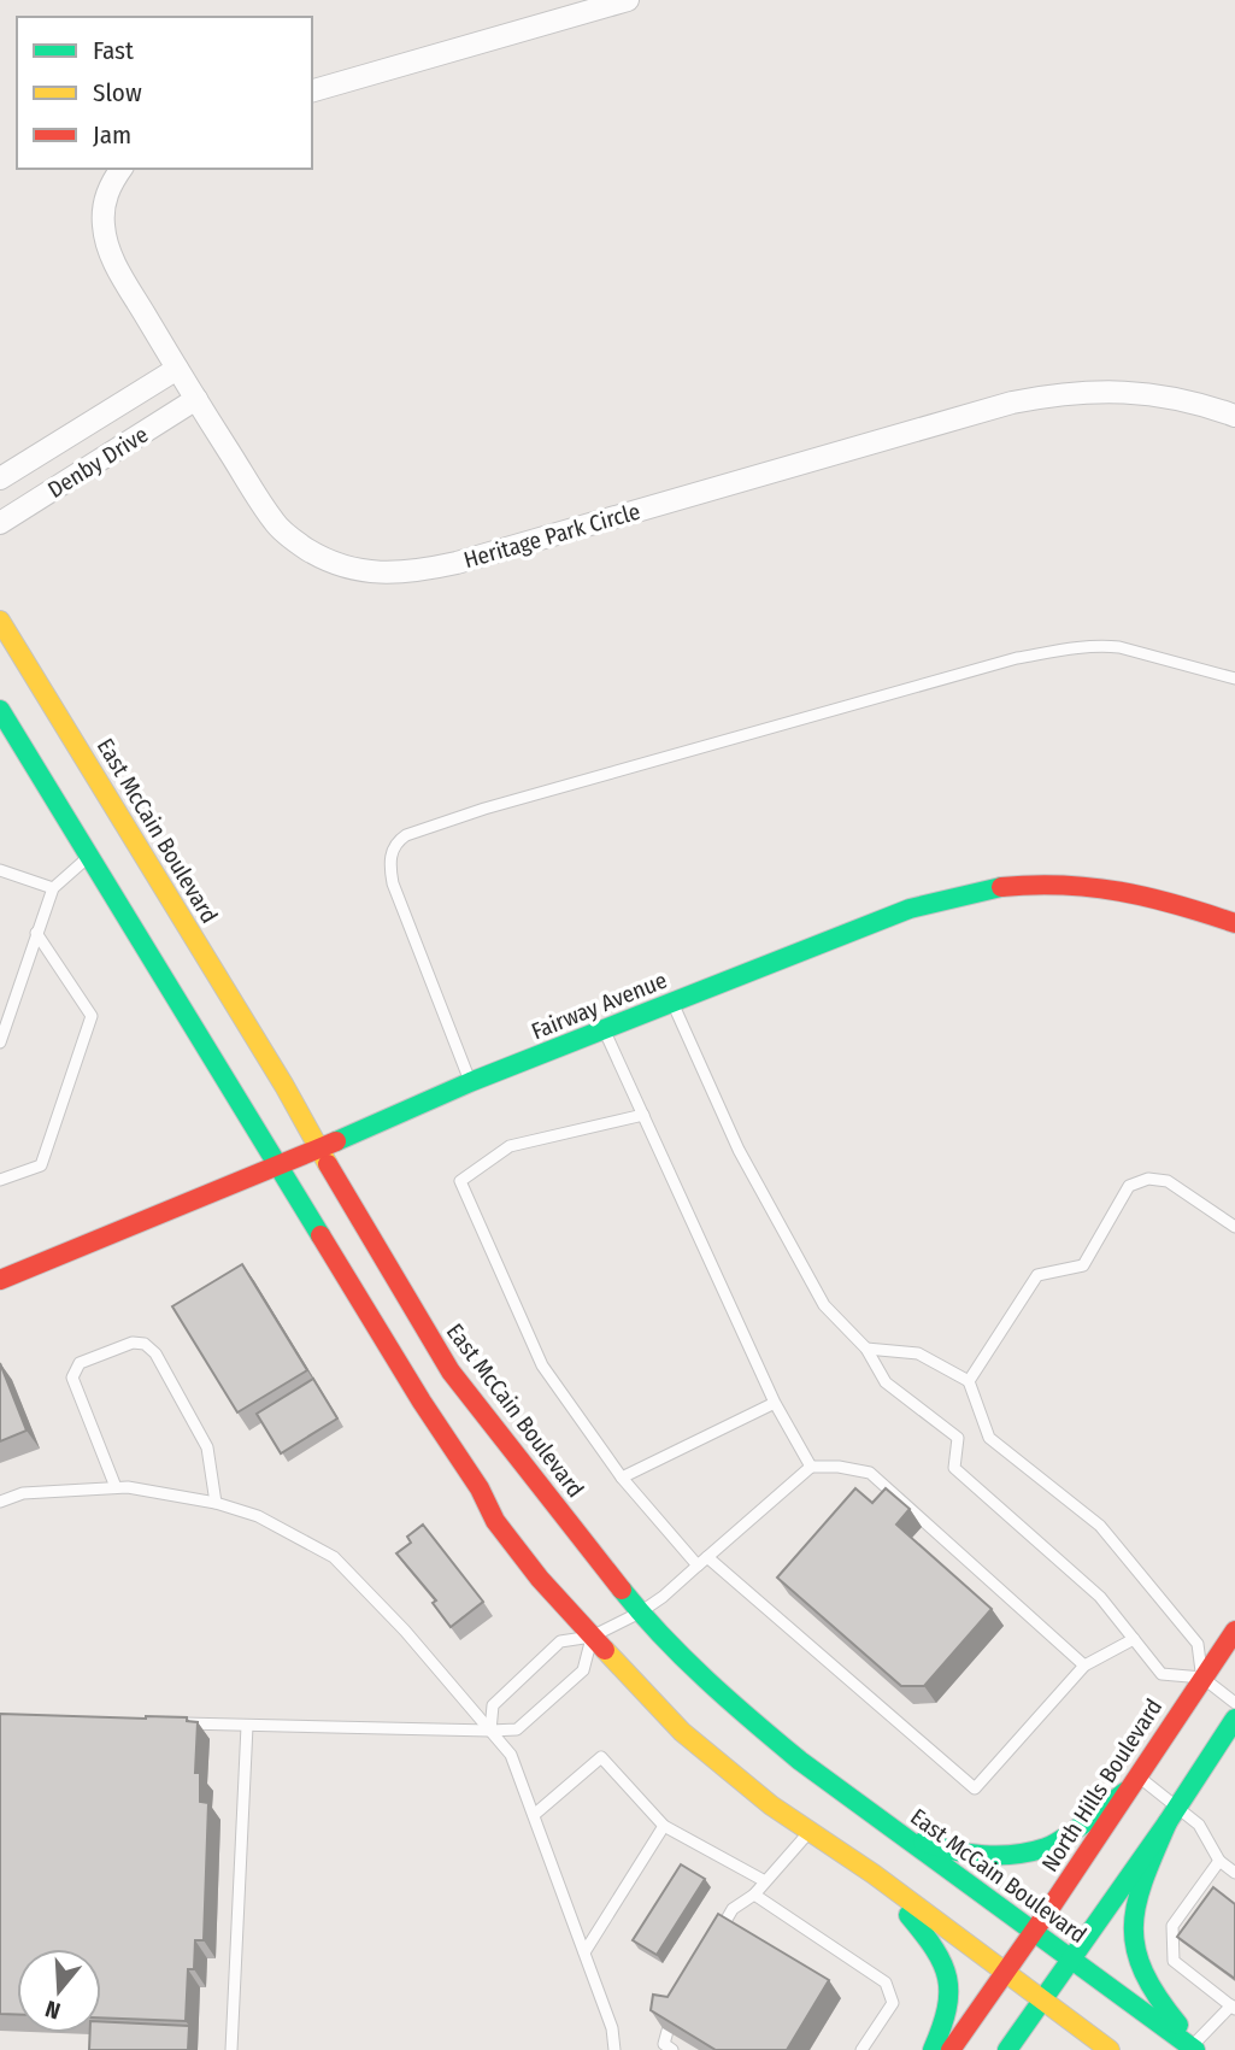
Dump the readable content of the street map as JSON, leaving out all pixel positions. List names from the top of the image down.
{
  "streets": {
    "main road": ["East McCain Boulevard", "Fairway Avenue", "North Hills Boulevard"],
    "street": ["Denby Drive", "Heritage Park Circle"]
  },
  "crossings": [
    ["Denby Drive", "Heritage Park Circle"],
    ["East McCain Boulevard", "Fairway Avenue"],
    ["East McCain Boulevard", "North Hills Boulevard"]
  ],
  "legend": ["Fast", "Slow", "Jam"],
  "north": "bottom"
}
